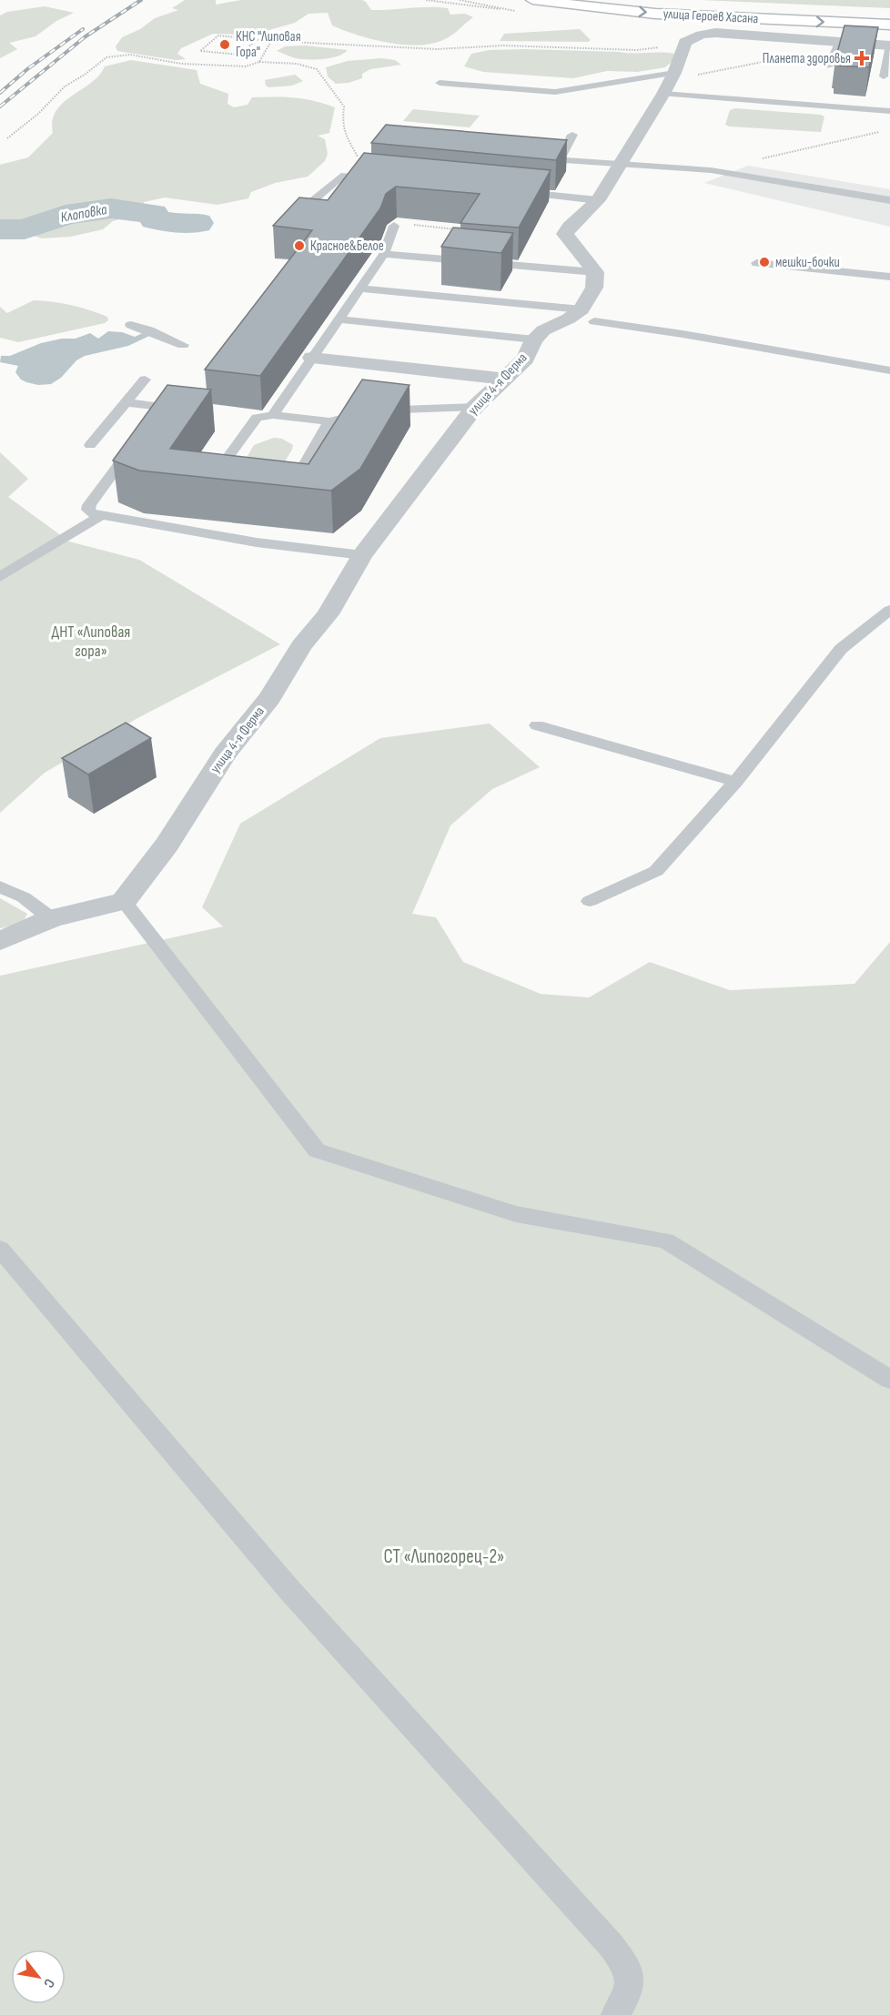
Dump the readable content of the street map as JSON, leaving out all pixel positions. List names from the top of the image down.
{
  "streets": {
    "main road": ["улица Героев Хасана"],
    "street": ["улица 4-я Ферма"]
  },
  "water": ["Клоповка"],
  "parks": ["ДНТ «Липовая гора»", "СТ «Липогорец-2»"],
  "places": {
    "other": ["КНС \"Липовая Гора\"", "Красное&Белое", "мешки-бочки"],
    "health": ["Планета здоровья"]
  },
  "north": "bottom right"
}
